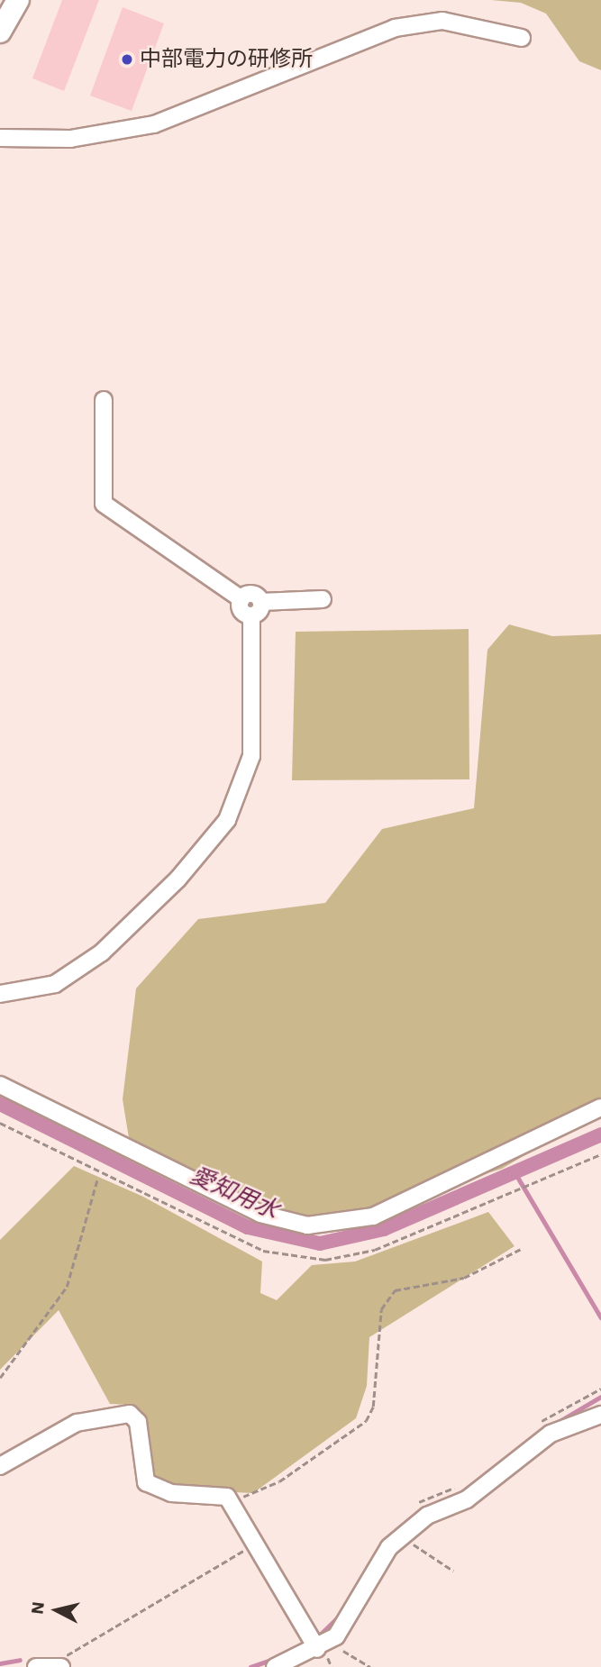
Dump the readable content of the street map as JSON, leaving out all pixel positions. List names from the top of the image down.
{
  "water": ["愛知用水"],
  "places": ["中部電力の研修所"],
  "north": "left"
}
